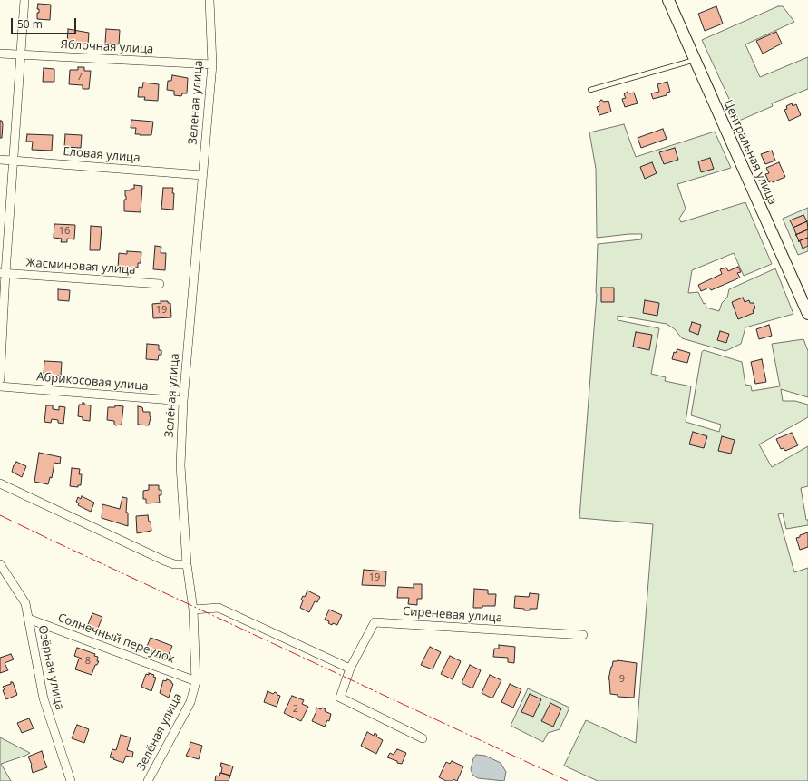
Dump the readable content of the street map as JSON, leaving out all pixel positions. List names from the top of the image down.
{
  "streets": {
    "main road": ["Центральная улица"],
    "street": [
      "Яблочная улица",
      "Зелёная улица",
      "Еловая улица",
      "Жасминовая улица",
      "Абрикосовая улица",
      "Сиреневая улица",
      "Солнечный переулок",
      "Озёрная улица"
    ]
  },
  "crossings": [
    ["Яблочная улица", "Зелёная улица"],
    ["Зелёная улица", "Еловая улица"],
    ["Зелёная улица", "Абрикосовая улица"],
    ["Зелёная улица", "Солнечный переулок"],
    ["Солнечный переулок", "Озёрная улица"]
  ],
  "house_numbers": [
    "7",
    "16",
    "19",
    "19",
    "8",
    "9",
    "2"
  ],
  "scale_bar": "50 m"
}
